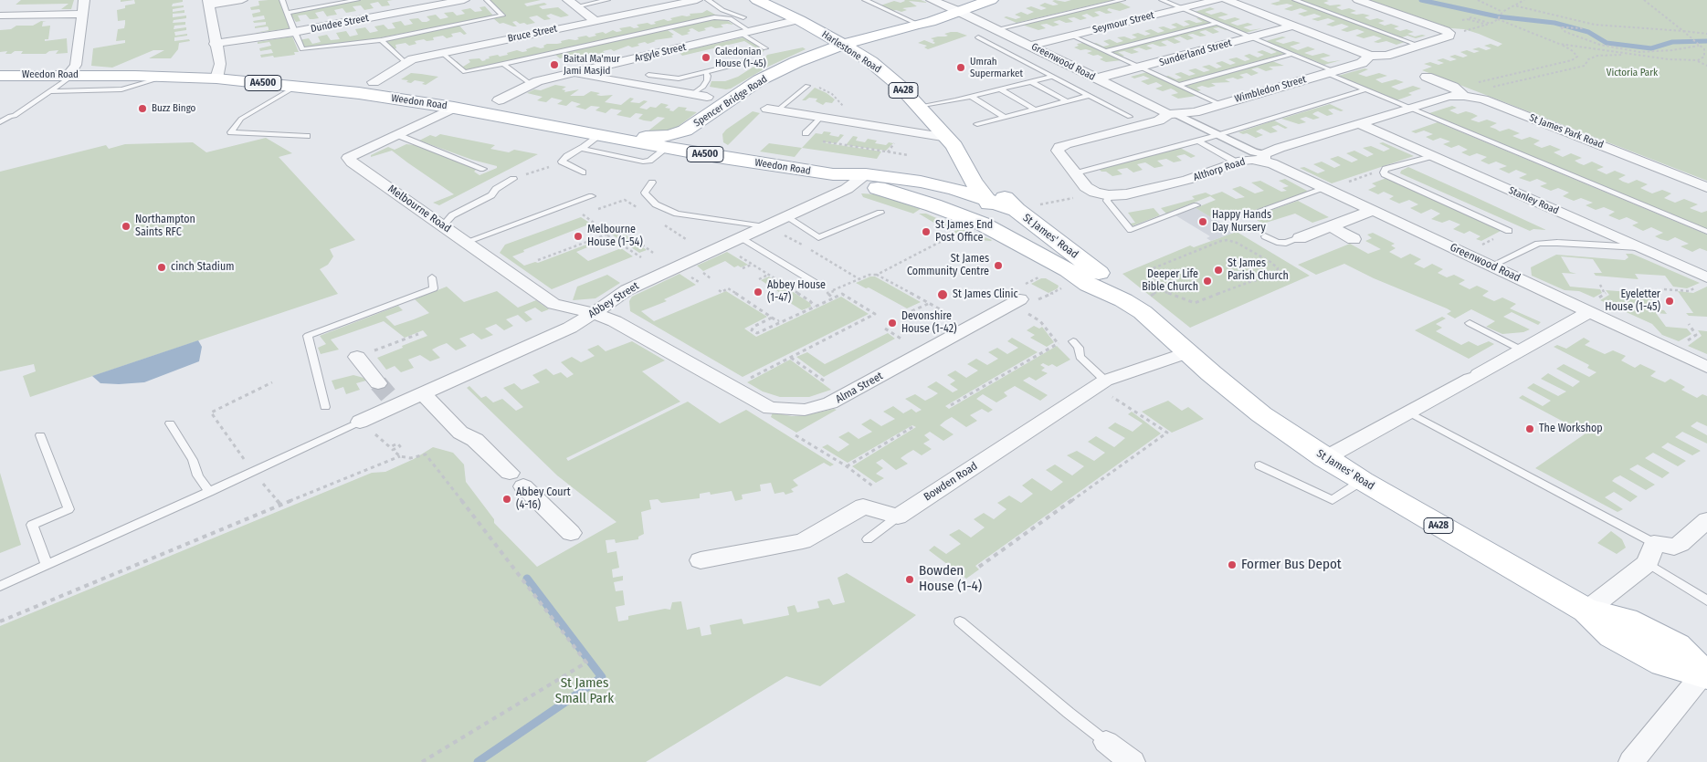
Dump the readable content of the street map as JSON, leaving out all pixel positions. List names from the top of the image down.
{
  "streets": {
    "main road": [
      "Harlestone Road",
      "Weedon Road",
      "A4500",
      "A428",
      "Spencer Bridge Road",
      "St James' Road"
    ],
    "street": [
      "Seymour Street",
      "Dundee Street",
      "Bruce Street",
      "Argyle Street",
      "Sunderland Street",
      "Greenwood Road",
      "Wimbledon Street",
      "St James Park Road",
      "Althorp Road",
      "Stanley Road",
      "Melbourne Road",
      "Abbey Street",
      "Alma Street",
      "Bowden Road"
    ]
  },
  "crossings": [
    ["Seymour Street", "Greenwood Road"],
    ["Harlestone Road", "Argyle Street"],
    ["Harlestone Road", "A428"],
    ["Harlestone Road", "Spencer Bridge Road"],
    ["Harlestone Road", "St James' Road"],
    ["Sunderland Street", "Greenwood Road"],
    ["Greenwood Road", "Wimbledon Street"],
    ["Greenwood Road", "Spencer Bridge Road"],
    ["Greenwood Road", "Althorp Road"],
    ["Weedon Road", "A428"],
    ["Weedon Road", "Spencer Bridge Road"],
    ["Weedon Road", "Melbourne Road"],
    ["Weedon Road", "St James' Road"],
    ["Weedon Road", "Abbey Street"],
    ["A428", "St James' Road"],
    ["St James Park Road", "Althorp Road"],
    ["Althorp Road", "Stanley Road"],
    ["Melbourne Road", "Abbey Street"],
    ["Melbourne Road", "Alma Street"],
    ["St James' Road", "Bowden Road"],
    ["Abbey Street", "Alma Street"]
  ],
  "parks": ["Victoria Park", "St James Small Park"],
  "places": [
    "Caledonian House (1-45)",
    "Baital Ma'mur Jami Masjid",
    "Umrah Supermarket",
    "Buzz Bingo",
    "Happy Hands Day Nursery",
    "Northampton Saints RFC",
    "St James End Post Office",
    "Melbourne House (1-54)",
    "St James Community Centre",
    "cinch Stadium",
    "St James Parish Church",
    "Deeper Life Bible Church",
    "Abbey House (1-47)",
    "St James Clinic",
    "Eyeletter House (1-45)",
    "Devonshire House (1-42)",
    "The Workshop",
    "Abbey Court (4-16)",
    "Former Bus Depot",
    "Bowden House (1-4)"
  ]
}
